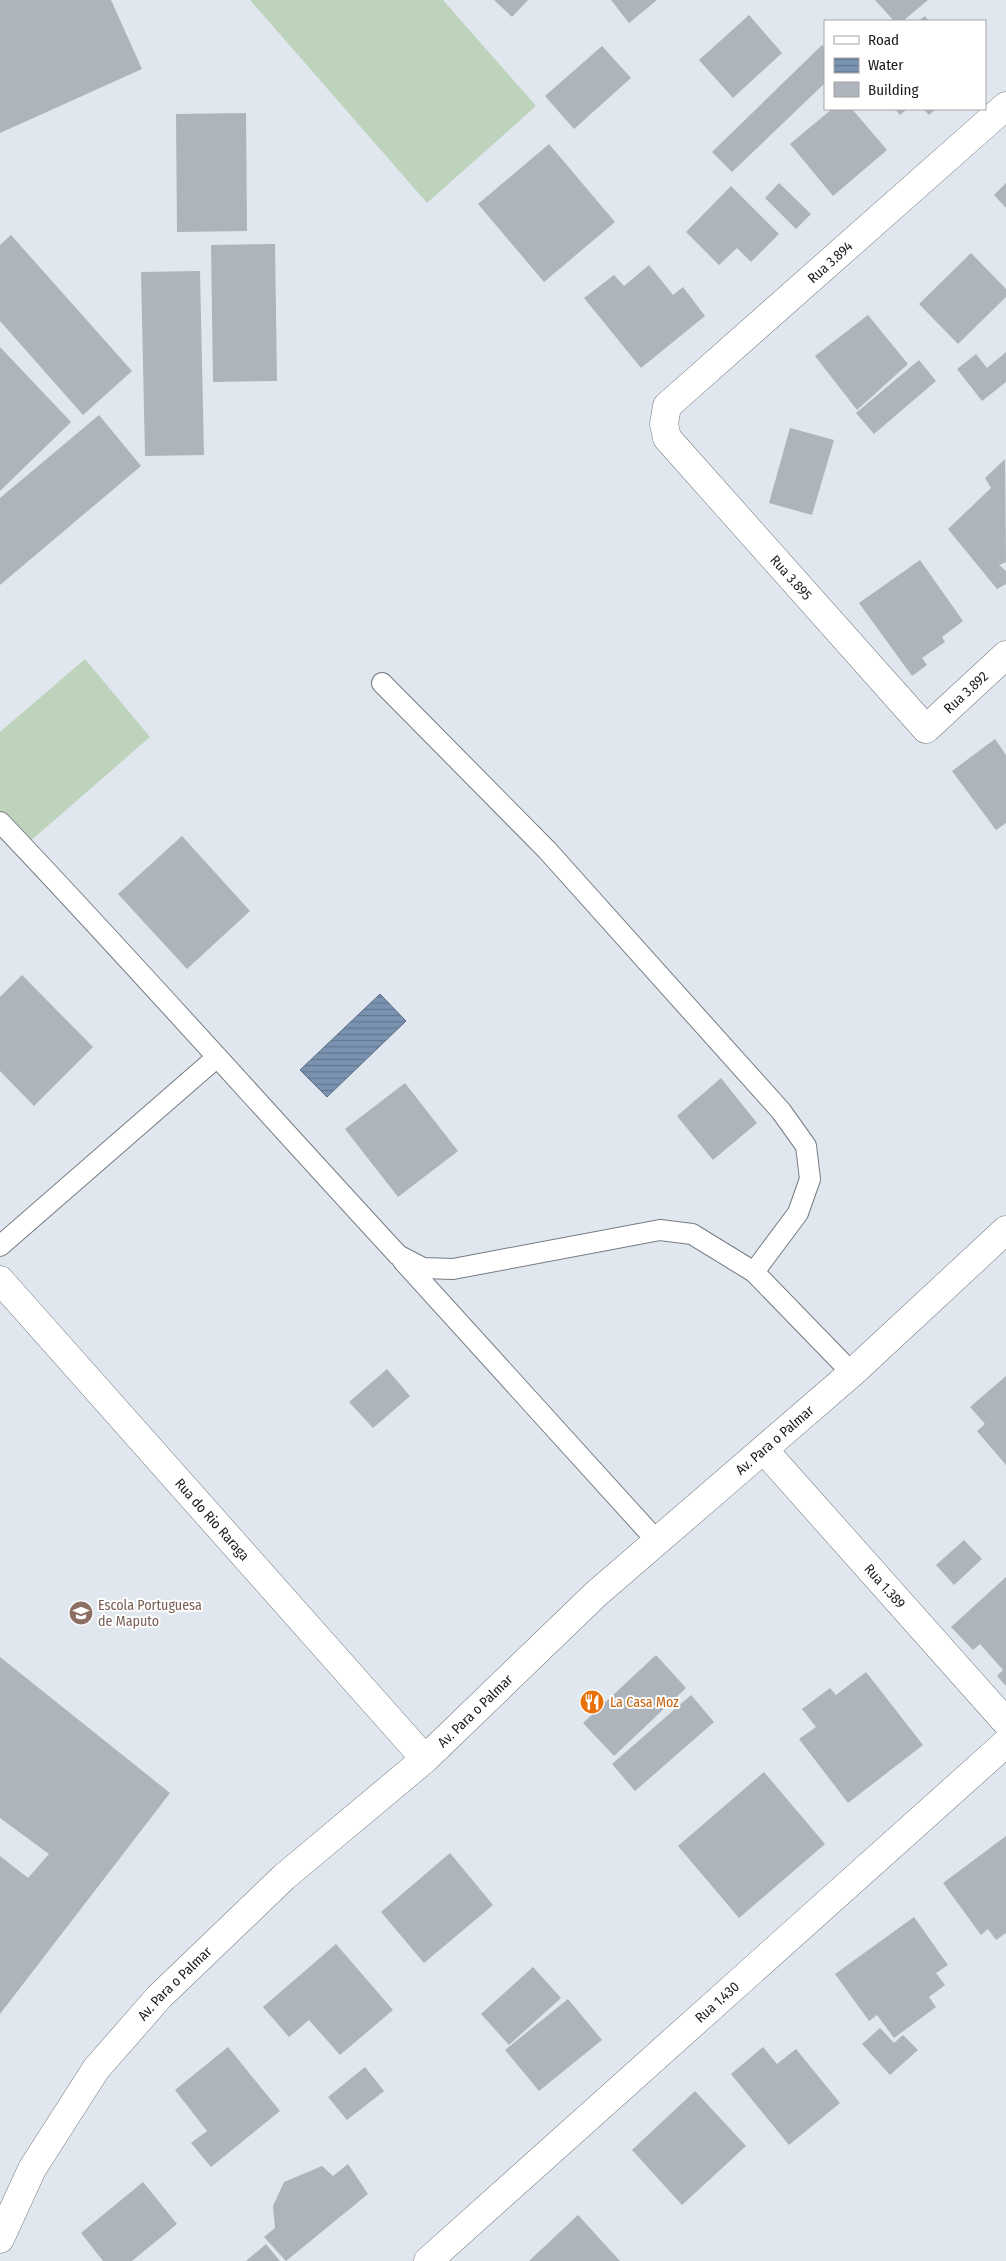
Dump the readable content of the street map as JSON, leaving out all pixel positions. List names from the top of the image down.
{
  "streets": {
    "street": [
      "Rua 3.894",
      "Rua 3.895",
      "Rua 3.892",
      "Av. Para o Palmar",
      "Rua do Rio Raraga",
      "Rua 1.389",
      "Rua 1.430"
    ]
  },
  "crossings": [
    ["Rua 3.894", "Rua 3.895"],
    ["Rua 3.895", "Rua 3.892"],
    ["Av. Para o Palmar", "Rua do Rio Raraga"],
    ["Av. Para o Palmar", "Rua 1.389"]
  ],
  "places": {
    "school or university": ["Escola Portuguesa de Maputo"],
    "restaurant": ["La Casa Moz"]
  },
  "legend": ["Road", "Water", "Building"]
}
